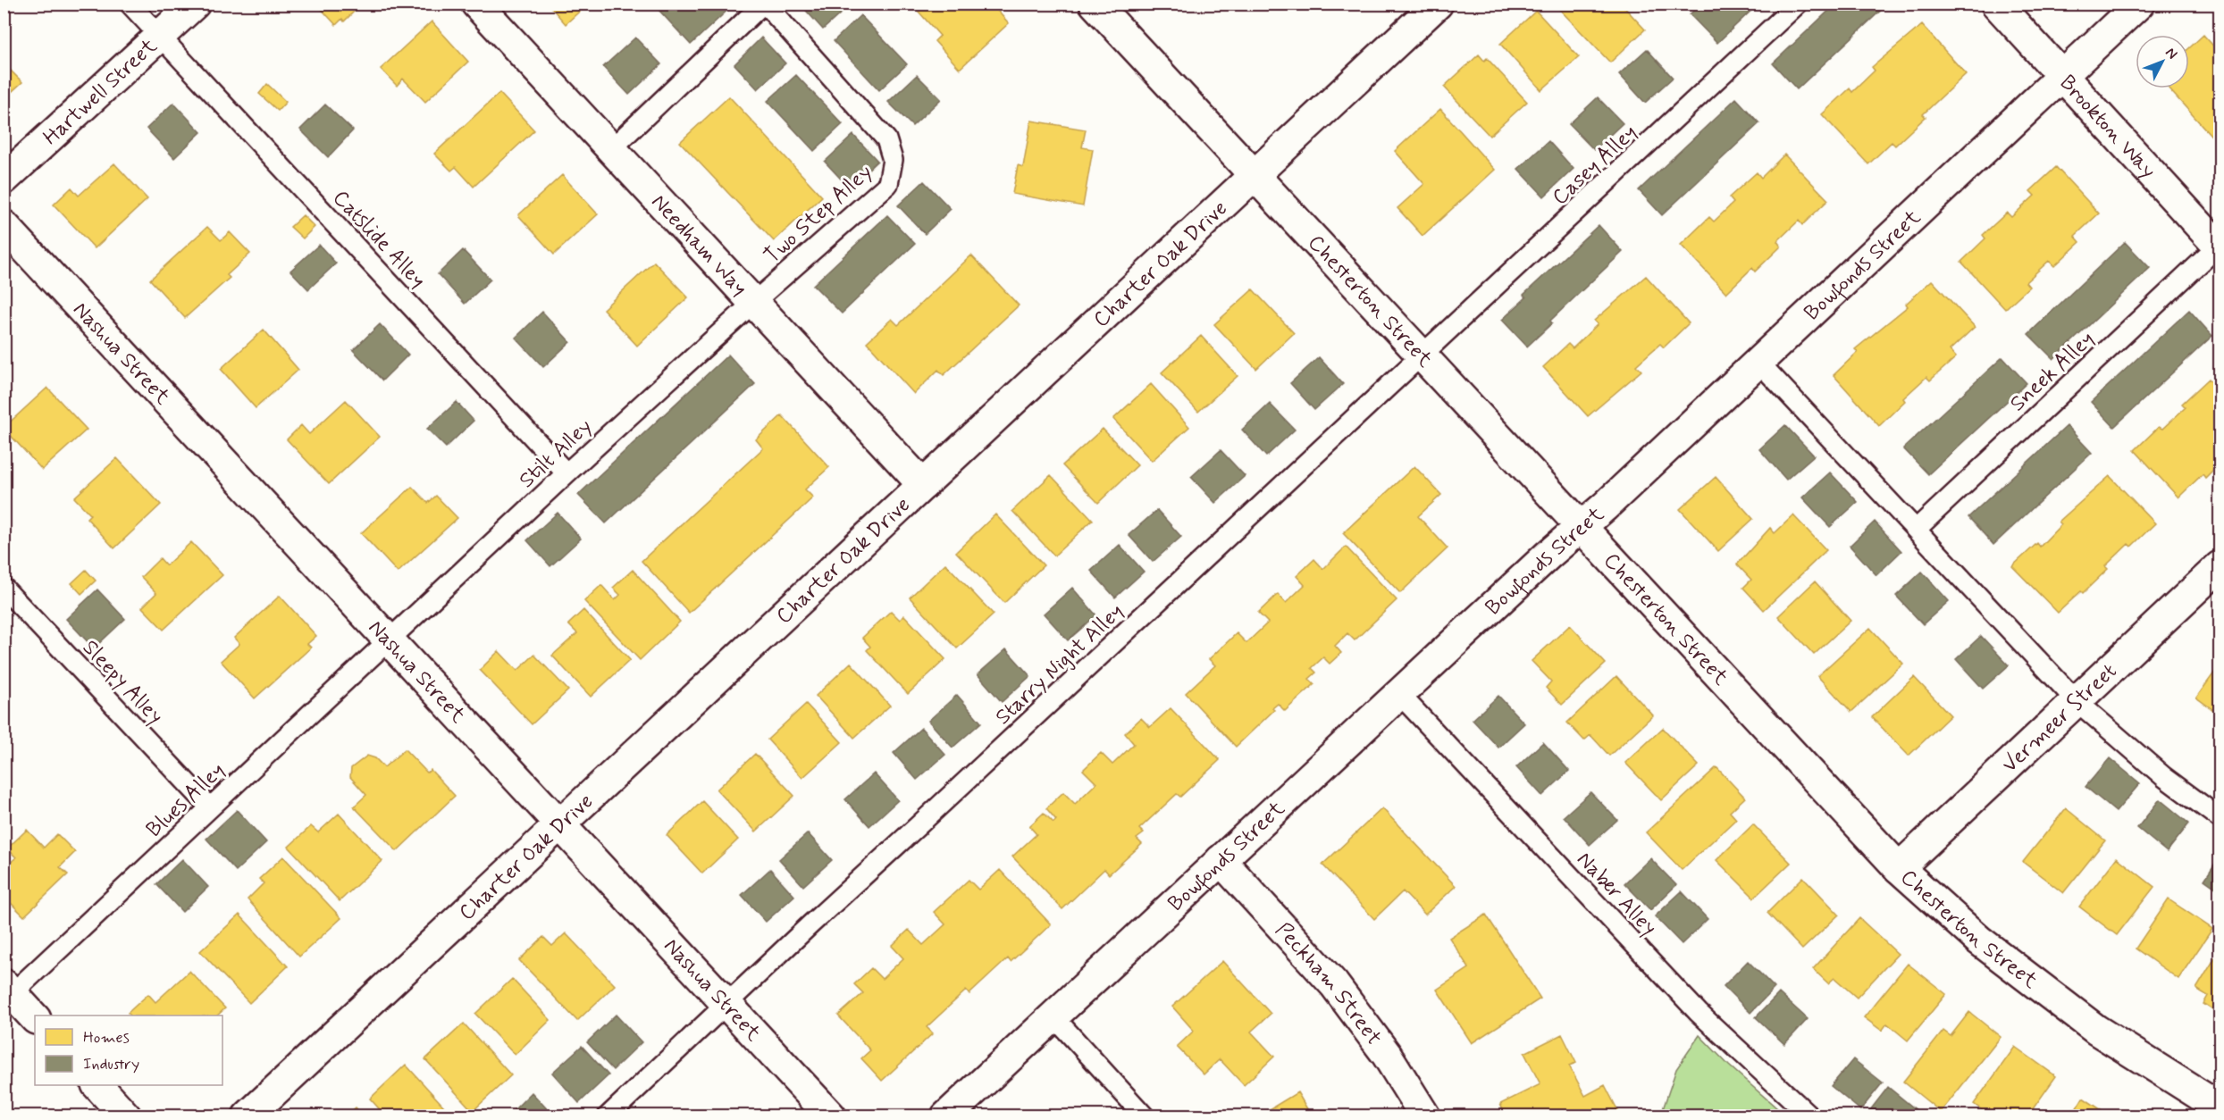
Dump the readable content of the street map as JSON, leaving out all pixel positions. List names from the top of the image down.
{
  "streets": {
    "street": [
      "Hartwell Street",
      "Brookton Way",
      "Needham Way",
      "Charter Oak Drive",
      "Bowfonds Street",
      "Chesterton Street",
      "Nashua Street",
      "Vermeer Street",
      "Peckham Street"
    ],
    "lane": [
      "Casey Alley",
      "Two Step Alley",
      "Catslide Alley",
      "Sneek Alley",
      "Stilt Alley",
      "Starry Night Alley",
      "Sleepy Alley",
      "Blues Alley",
      "Naber Alley"
    ]
  },
  "crossings": [
    ["Hartwell Street", "Catslide Alley"],
    ["Brookton Way", "Bowfonds Street"],
    ["Brookton Way", "Sneek Alley"],
    ["Casey Alley", "Chesterton Street"],
    ["Casey Alley", "Starry Night Alley"],
    ["Two Step Alley", "Needham Way"],
    ["Two Step Alley", "Stilt Alley"],
    ["Catslide Alley", "Stilt Alley"],
    ["Needham Way", "Charter Oak Drive"],
    ["Needham Way", "Stilt Alley"],
    ["Charter Oak Drive", "Chesterton Street"],
    ["Charter Oak Drive", "Nashua Street"],
    ["Bowfonds Street", "Chesterton Street"],
    ["Bowfonds Street", "Naber Alley"],
    ["Bowfonds Street", "Peckham Street"],
    ["Chesterton Street", "Starry Night Alley"],
    ["Chesterton Street", "Vermeer Street"],
    ["Nashua Street", "Stilt Alley"],
    ["Nashua Street", "Starry Night Alley"],
    ["Nashua Street", "Blues Alley"],
    ["Stilt Alley", "Blues Alley"],
    ["Sleepy Alley", "Blues Alley"]
  ],
  "legend": ["Homes", "Industry"],
  "north": "top right"
}
